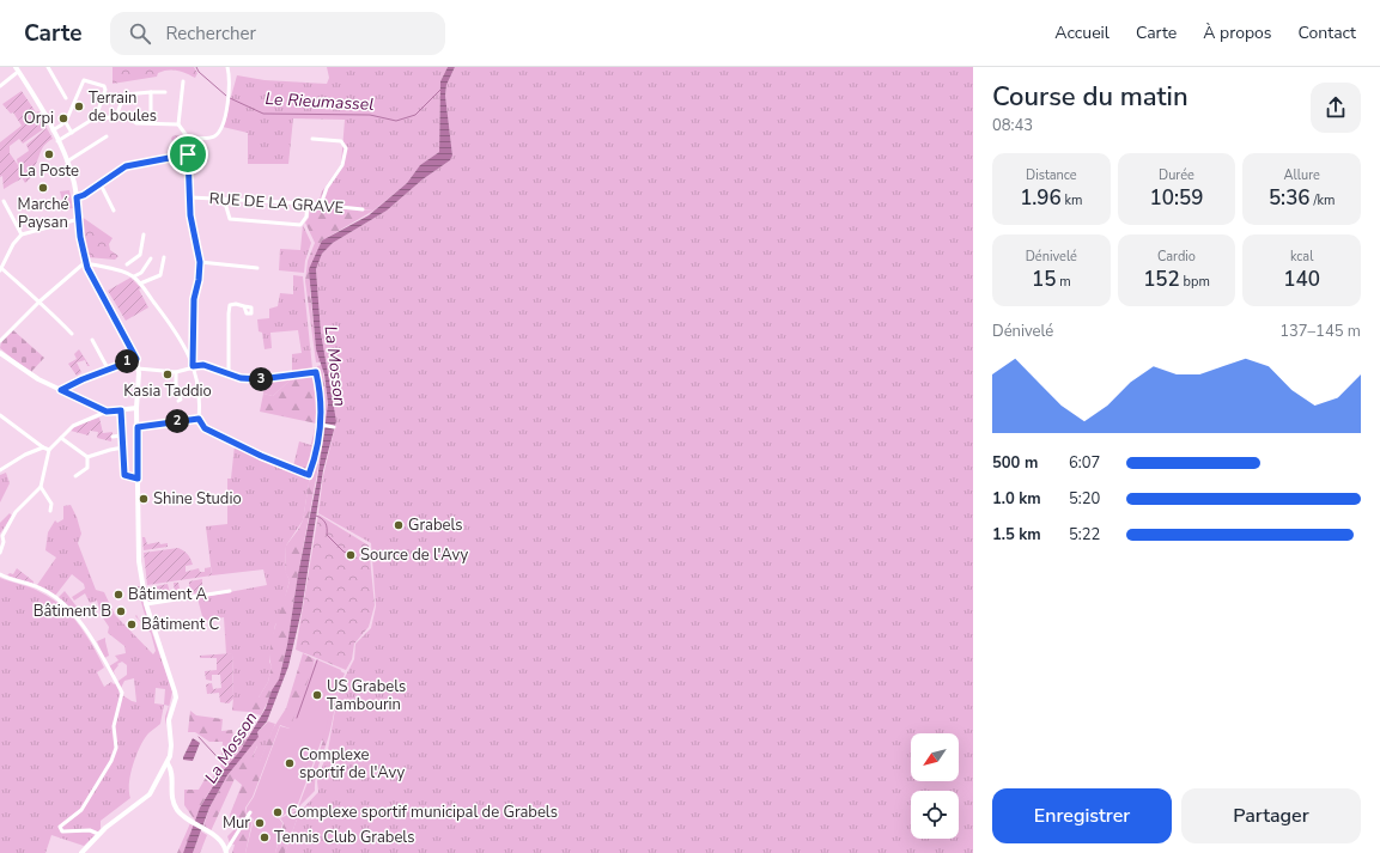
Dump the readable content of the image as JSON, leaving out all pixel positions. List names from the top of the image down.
{
  "streets": {
    "street": ["RUE DE LA GRAVE"]
  },
  "water": ["Le Rieumassel", "La Mosson"],
  "places": [
    "Terrain de boules",
    "Orpi",
    "La Poste",
    "Marché Paysan",
    "Kasia Taddio",
    "Shine Studio",
    "Grabels",
    "Source de l'Avy",
    "Bâtiment A",
    "Bâtiment B",
    "Bâtiment C",
    "US Grabels Tambourin",
    "Complexe sportif de l'Avy",
    "Complexe sportif municipal de Grabels",
    "Mur",
    "Tennis Club Grabels"
  ],
  "north": "bottom left",
  "page": {
    "header": "Carte",
    "search": "Rechercher",
    "nav": [
      "Accueil",
      "Carte",
      "À propos",
      "Contact"
    ],
    "heading": ["Course du matin", "08:43"],
    "stats": [
      ["Distance", "1.96 km"],
      ["Durée", "10:59"],
      ["Allure", "5:36 /km"],
      ["Dénivelé", "15 m"],
      ["Cardio", "152 bpm"],
      ["kcal", "140"]
    ],
    "chart": ["Dénivelé", "137–145 m"],
    "pins": ["1", "3", "2"],
    "list": [
      {
        "name": "500 m",
        "note": "6:07"
      },
      {
        "name": "1.0 km",
        "note": "5:20"
      },
      {
        "name": "1.5 km",
        "note": "5:22"
      }
    ],
    "buttons": ["Enregistrer", "Partager"]
  }
}
